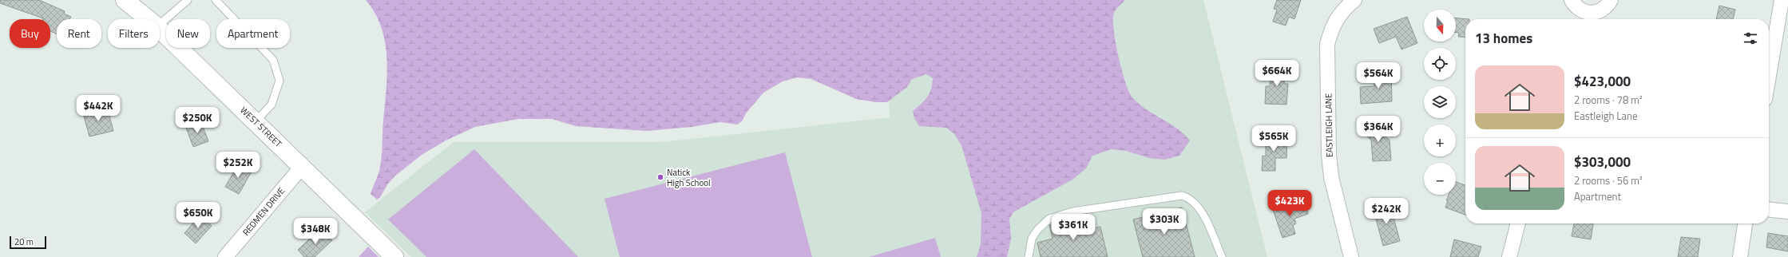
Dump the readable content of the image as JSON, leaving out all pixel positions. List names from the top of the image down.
{
  "streets": {
    "street": ["EASTLEIGH LANE", "WEST STREET", "REDMEN DRIVE"]
  },
  "crossings": [
    ["WEST STREET", "REDMEN DRIVE"]
  ],
  "places": ["Natick High School"],
  "scale_bar": "20 m",
  "north": "bottom",
  "page": {
    "map_buttons": ["+", "−"],
    "chip": [
      "Buy",
      "Rent",
      "Filters",
      "New",
      "Apartment"
    ],
    "heading": "13 homes",
    "list": [
      {
        "name": "$423,000",
        "note": "2 rooms · 78 m² · Eastleigh Lane"
      },
      {
        "name": "$303,000",
        "note": "2 rooms · 56 m² · Apartment"
      }
    ],
    "price": [
      "$664K",
      "$564K",
      "$442K",
      "$250K",
      "$364K",
      "$565K",
      "$252K",
      "$423K",
      "$242K",
      "$650K",
      "$303K",
      "$361K",
      "$348K"
    ],
    "scale": "20 m"
  }
}
